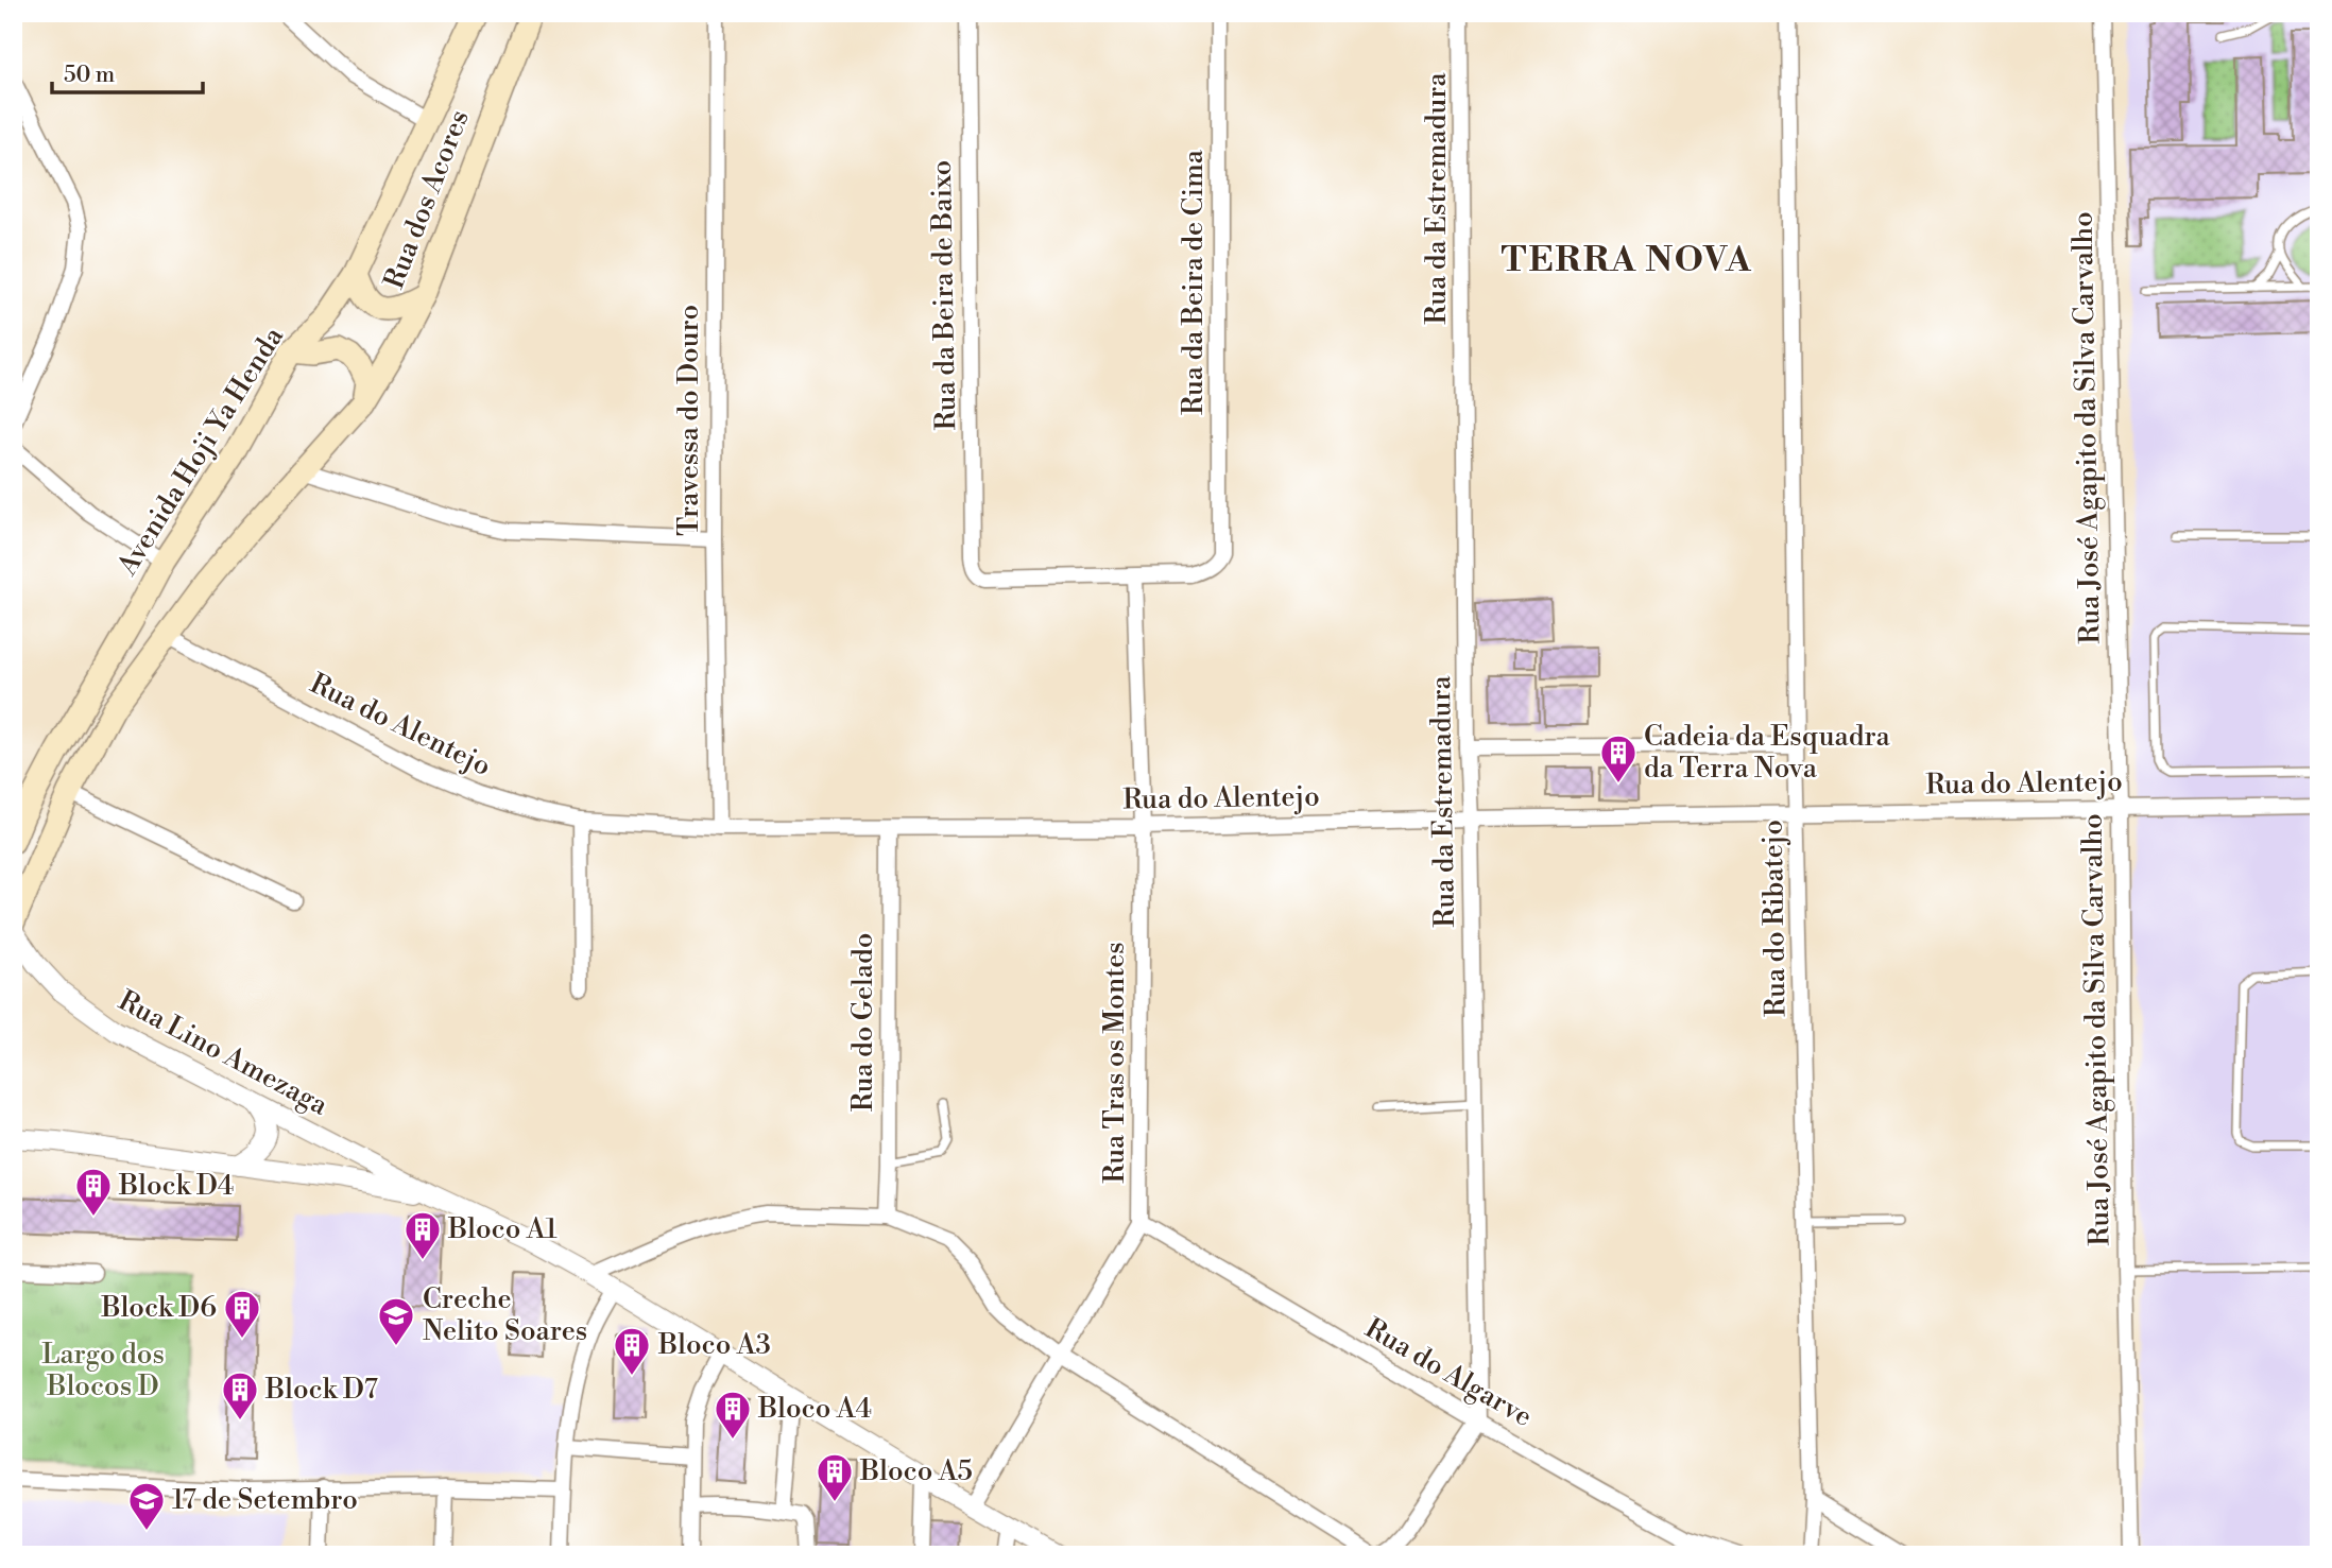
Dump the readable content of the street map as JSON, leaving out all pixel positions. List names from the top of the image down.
{
  "streets": {
    "main road": ["Rua dos Acores", "Avenida Hoji Ya Henda"],
    "street": [
      "Rua da Estremadura",
      "Rua da Beira de Cima",
      "Rua da Beira de Baixo",
      "Travessa do Douro",
      "Rua José Agapito da Silva Carvalho",
      "Rua do Alentejo",
      "Rua do Ribatejo",
      "Rua do Gelado",
      "Rua Lino Amezaga",
      "Rua Tras os Montes",
      "Rua do Algarve"
    ]
  },
  "crossings": [
    ["Rua da Estremadura", "Rua do Alentejo"],
    ["Rua da Estremadura", "Rua do Algarve"],
    ["Rua da Beira de Cima", "Rua da Beira de Baixo"],
    ["Rua da Beira de Cima", "Rua Tras os Montes"],
    ["Rua da Beira de Baixo", "Rua Tras os Montes"],
    ["Travessa do Douro", "Rua do Alentejo"],
    ["Rua José Agapito da Silva Carvalho", "Rua do Alentejo"],
    ["Rua do Alentejo", "Rua do Ribatejo"],
    ["Rua do Alentejo", "Rua do Gelado"],
    ["Rua do Alentejo", "Rua Tras os Montes"],
    ["Rua Lino Amezaga", "Rua Tras os Montes"],
    ["Rua Tras os Montes", "Rua do Algarve"]
  ],
  "districts": ["TERRA NOVA"],
  "parks": ["Largo dos Blocos D"],
  "places": {
    "building": [
      "Cadeia da Esquadra da Terra Nova",
      "Block D4",
      "Bloco A1",
      "Block D6",
      "Bloco A3",
      "Block D7",
      "Bloco A4",
      "Bloco A5"
    ],
    "school or university": ["Creche Nelito Soares", "17 de Setembro"]
  },
  "scale_bar": "50 m"
}
